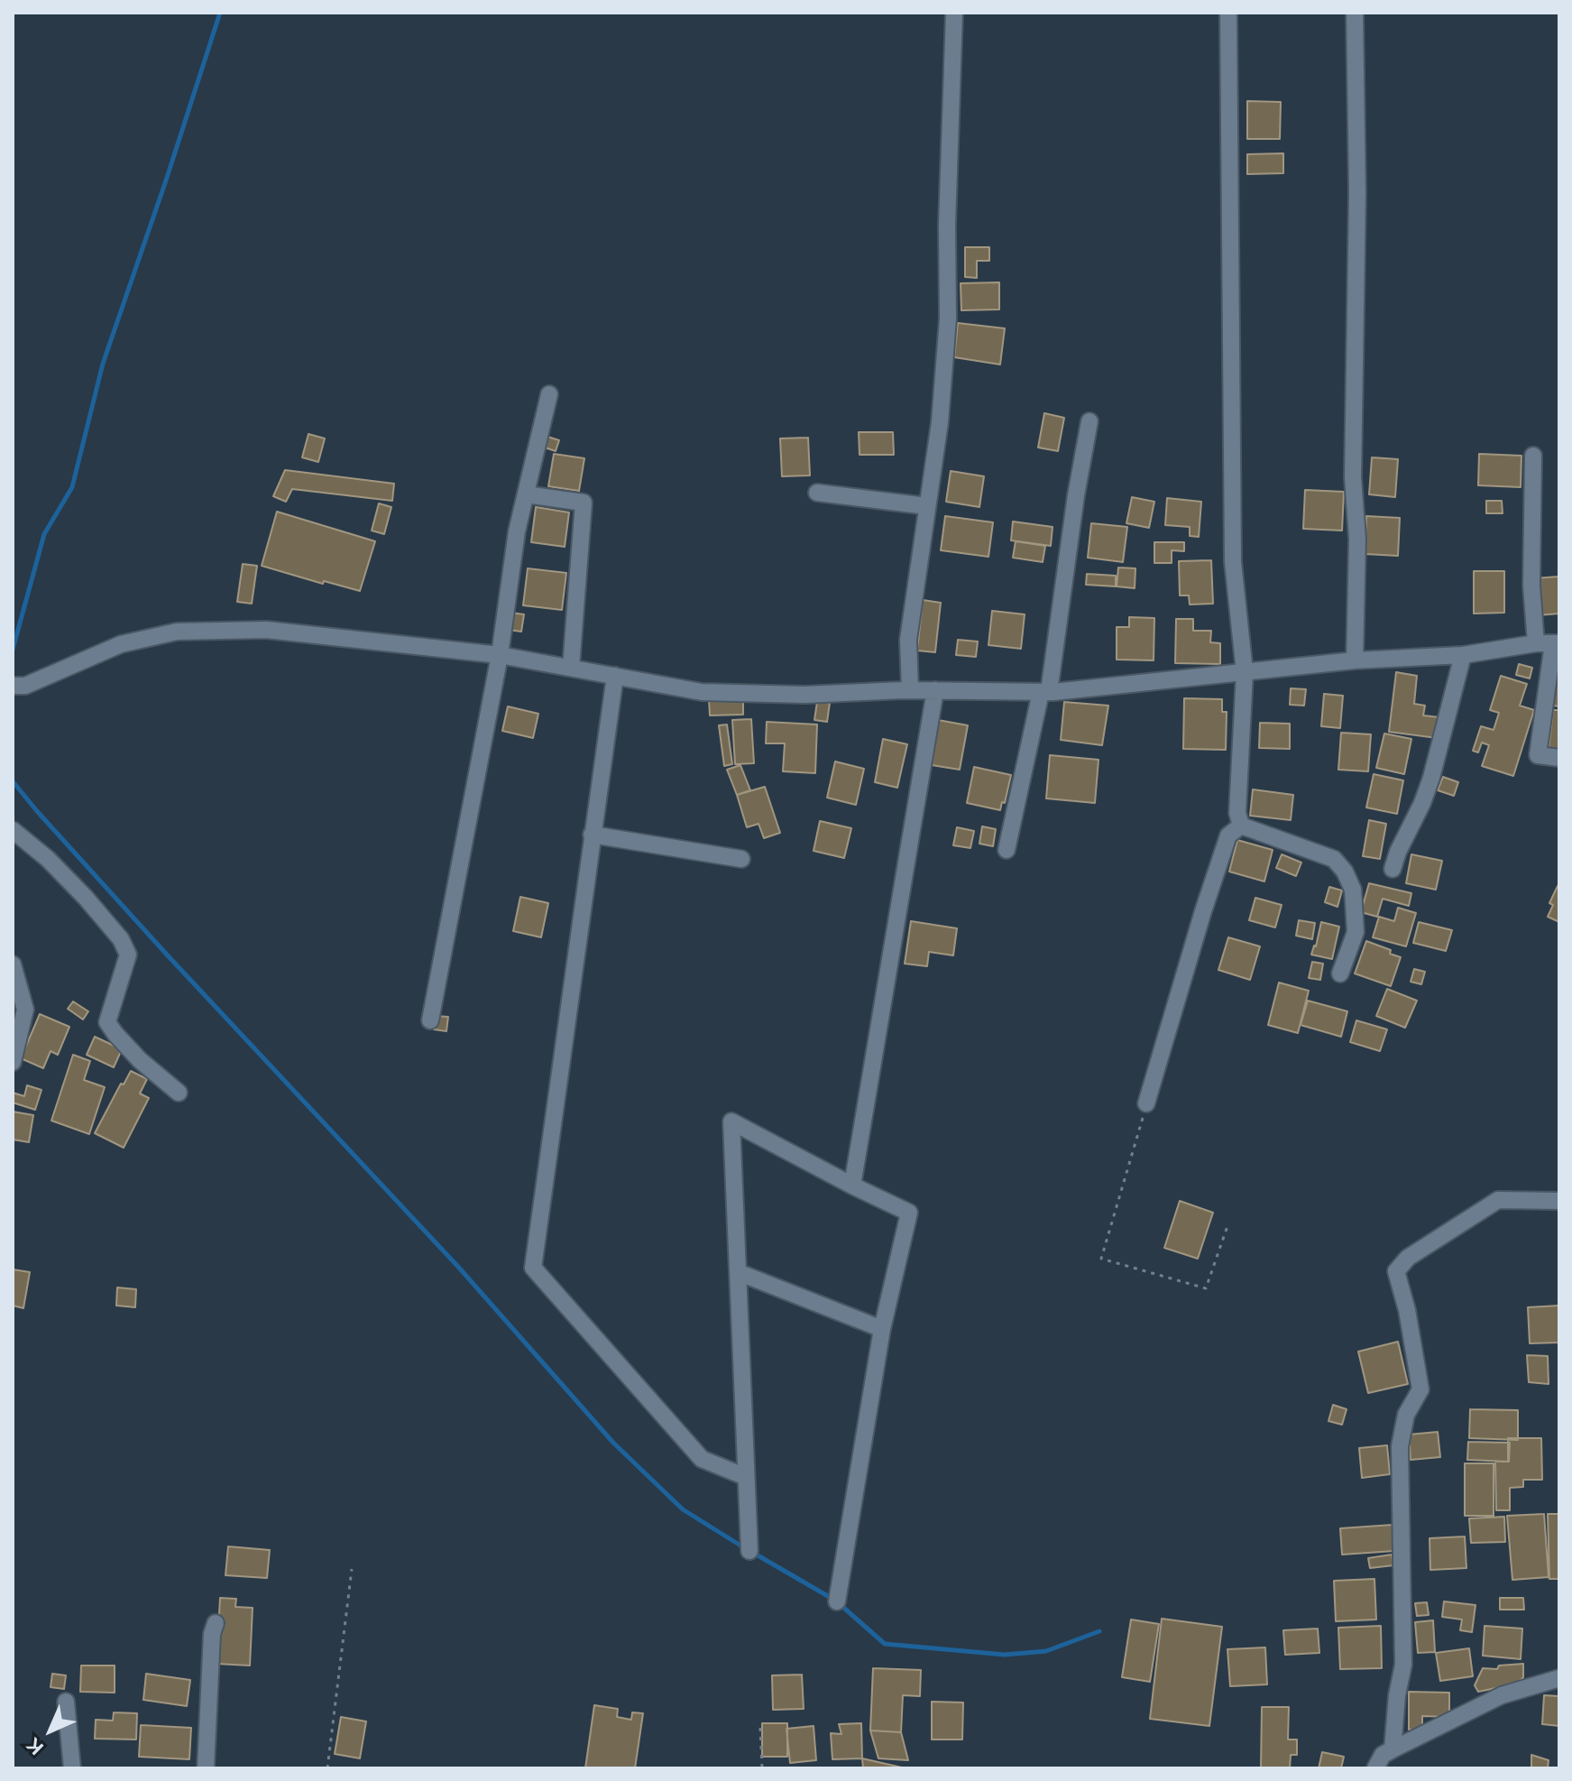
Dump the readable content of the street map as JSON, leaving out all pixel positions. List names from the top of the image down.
{
  "north": "bottom left"
}
